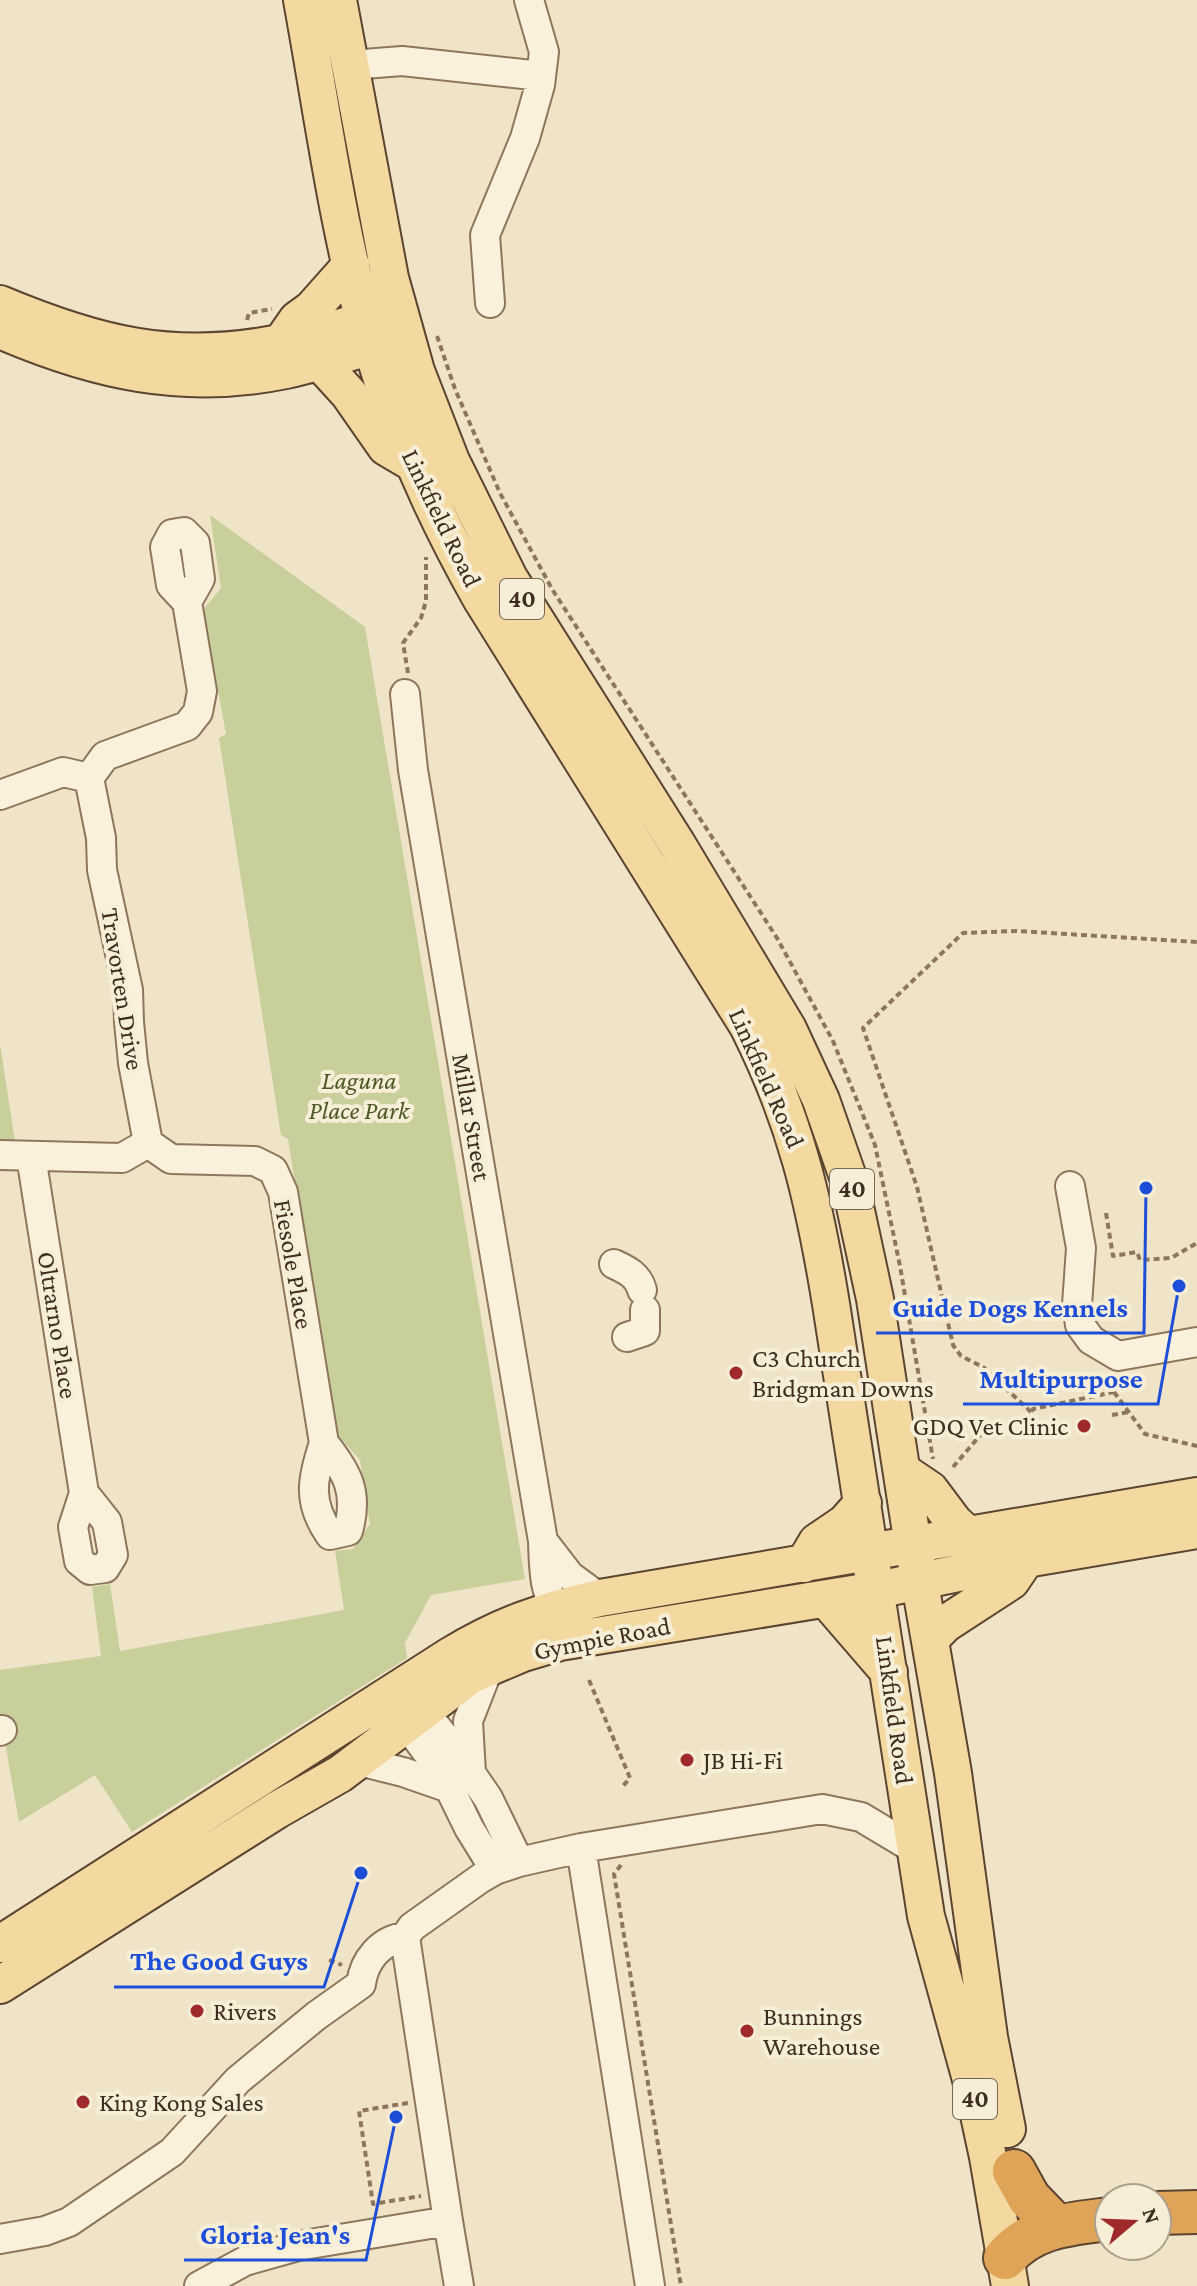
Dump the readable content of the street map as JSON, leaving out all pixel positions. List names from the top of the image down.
{
  "streets": {
    "main road": ["Linkfield Road", "40", "Gympie Road"],
    "street": [
      "Travorten Drive",
      "Millar Street",
      "Fiesole Place",
      "Oltrarno Place"
    ]
  },
  "crossings": [
    ["Linkfield Road", "40"],
    ["Linkfield Road", "Gympie Road"],
    ["Travorten Drive", "Fiesole Place"],
    ["Millar Street", "Gympie Road"]
  ],
  "parks": ["Laguna Place Park"],
  "places": [
    "Guide Dogs Kennels",
    "Multipurpose",
    "C3 Church Bridgman Downs",
    "GDQ Vet Clinic",
    "JB Hi-Fi",
    "The Good Guys",
    "Rivers",
    "Bunnings Warehouse",
    "King Kong Sales",
    "Gloria Jean's"
  ],
  "north": "right"
}
